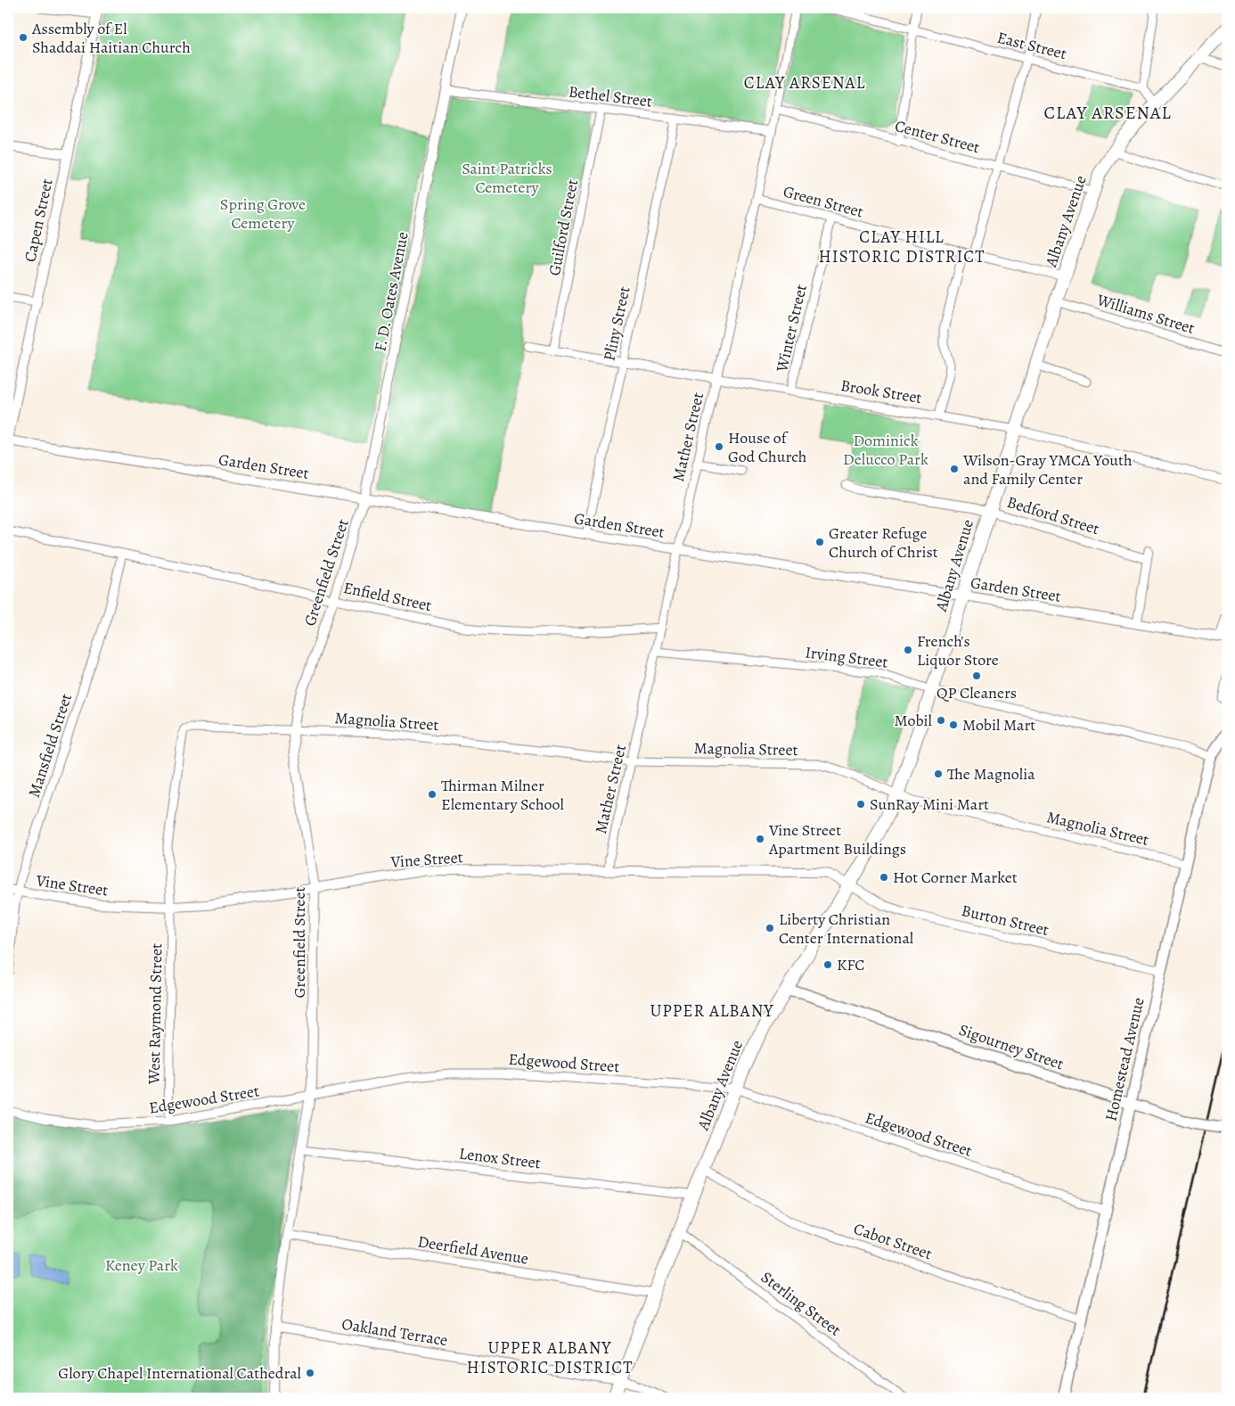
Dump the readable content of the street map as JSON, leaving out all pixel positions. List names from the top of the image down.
{
  "streets": {
    "highway": ["Albany Avenue"],
    "main road": ["Sigourney Street", "Homestead Avenue"],
    "street": [
      "East Street",
      "Bethel Street",
      "Center Street",
      "Green Street",
      "Capen Street",
      "Guilford Street",
      "F. D. Oates Avenue",
      "Williams Street",
      "Pliny Street",
      "Winter Street",
      "Brook Street",
      "Mather Street",
      "Garden Street",
      "Bedford Street",
      "Greenfield Street",
      "Enfield Street",
      "Irving Street",
      "Magnolia Street",
      "Mansfield Street",
      "Vine Street",
      "Burton Street",
      "West Raymond Street",
      "Edgewood Street",
      "Lenox Street",
      "Cabot Street",
      "Deerfield Avenue",
      "Sterling Street",
      "Oakland Terrace"
    ]
  },
  "crossings": [
    ["Bethel Street", "Guilford Street"],
    ["Bethel Street", "F. D. Oates Avenue"],
    ["Bethel Street", "Pliny Street"],
    ["Bethel Street", "Mather Street"],
    ["Center Street", "Albany Avenue"],
    ["Center Street", "Mather Street"],
    ["Green Street", "Albany Avenue"],
    ["Green Street", "Winter Street"],
    ["Green Street", "Mather Street"],
    ["Capen Street", "Garden Street"],
    ["Albany Avenue", "Williams Street"],
    ["Albany Avenue", "Brook Street"],
    ["Albany Avenue", "Garden Street"],
    ["Albany Avenue", "Bedford Street"],
    ["Albany Avenue", "Irving Street"],
    ["Albany Avenue", "Magnolia Street"],
    ["Albany Avenue", "Vine Street"],
    ["Albany Avenue", "Burton Street"],
    ["Albany Avenue", "Sigourney Street"],
    ["Albany Avenue", "Edgewood Street"],
    ["Albany Avenue", "Lenox Street"],
    ["Albany Avenue", "Cabot Street"],
    ["Albany Avenue", "Deerfield Avenue"],
    ["Albany Avenue", "Sterling Street"],
    ["Albany Avenue", "Oakland Terrace"],
    ["Guilford Street", "Brook Street"],
    ["F. D. Oates Avenue", "Garden Street"],
    ["F. D. Oates Avenue", "Greenfield Street"],
    ["Pliny Street", "Brook Street"],
    ["Pliny Street", "Garden Street"],
    ["Winter Street", "Brook Street"],
    ["Brook Street", "Mather Street"],
    ["Mather Street", "Garden Street"],
    ["Mather Street", "Enfield Street"],
    ["Mather Street", "Irving Street"],
    ["Mather Street", "Magnolia Street"],
    ["Mather Street", "Vine Street"],
    ["Garden Street", "Bedford Street"],
    ["Garden Street", "Greenfield Street"],
    ["Greenfield Street", "Enfield Street"],
    ["Greenfield Street", "Magnolia Street"],
    ["Greenfield Street", "Vine Street"],
    ["Greenfield Street", "Edgewood Street"],
    ["Greenfield Street", "Lenox Street"],
    ["Greenfield Street", "Deerfield Avenue"],
    ["Greenfield Street", "Oakland Terrace"],
    ["Enfield Street", "Mansfield Street"],
    ["Irving Street", "Homestead Avenue"],
    ["Magnolia Street", "West Raymond Street"],
    ["Magnolia Street", "Homestead Avenue"],
    ["Mansfield Street", "Vine Street"],
    ["Vine Street", "Burton Street"],
    ["Vine Street", "West Raymond Street"],
    ["Burton Street", "Homestead Avenue"],
    ["West Raymond Street", "Edgewood Street"],
    ["Sigourney Street", "Homestead Avenue"],
    ["Homestead Avenue", "Edgewood Street"],
    ["Homestead Avenue", "Cabot Street"]
  ],
  "districts": [
    "CLAY ARSENAL",
    "CLAY ARSENAL",
    "CLAY HILL HISTORIC DISTRICT",
    "UPPER ALBANY",
    "UPPER ALBANY HISTORIC DISTRICT"
  ],
  "parks": [
    "Saint Patricks Cemetery",
    "Spring Grove Cemetery",
    "Dominick Delucco Park",
    "Keney Park"
  ],
  "places": [
    "Assembly of El Shaddai Haitian Church",
    "House of God Church",
    "Wilson-Gray YMCA Youth and Family Center",
    "Greater Refuge Church of Christ",
    "French's Liquor Store",
    "QP Cleaners",
    "Mobil",
    "Mobil Mart",
    "The Magnolia",
    "Thirman Milner Elementary School",
    "SunRay Mini Mart",
    "Vine Street Apartment Buildings",
    "Hot Corner Market",
    "Liberty Christian Center International",
    "KFC",
    "Glory Chapel International Cathedral"
  ]
}
